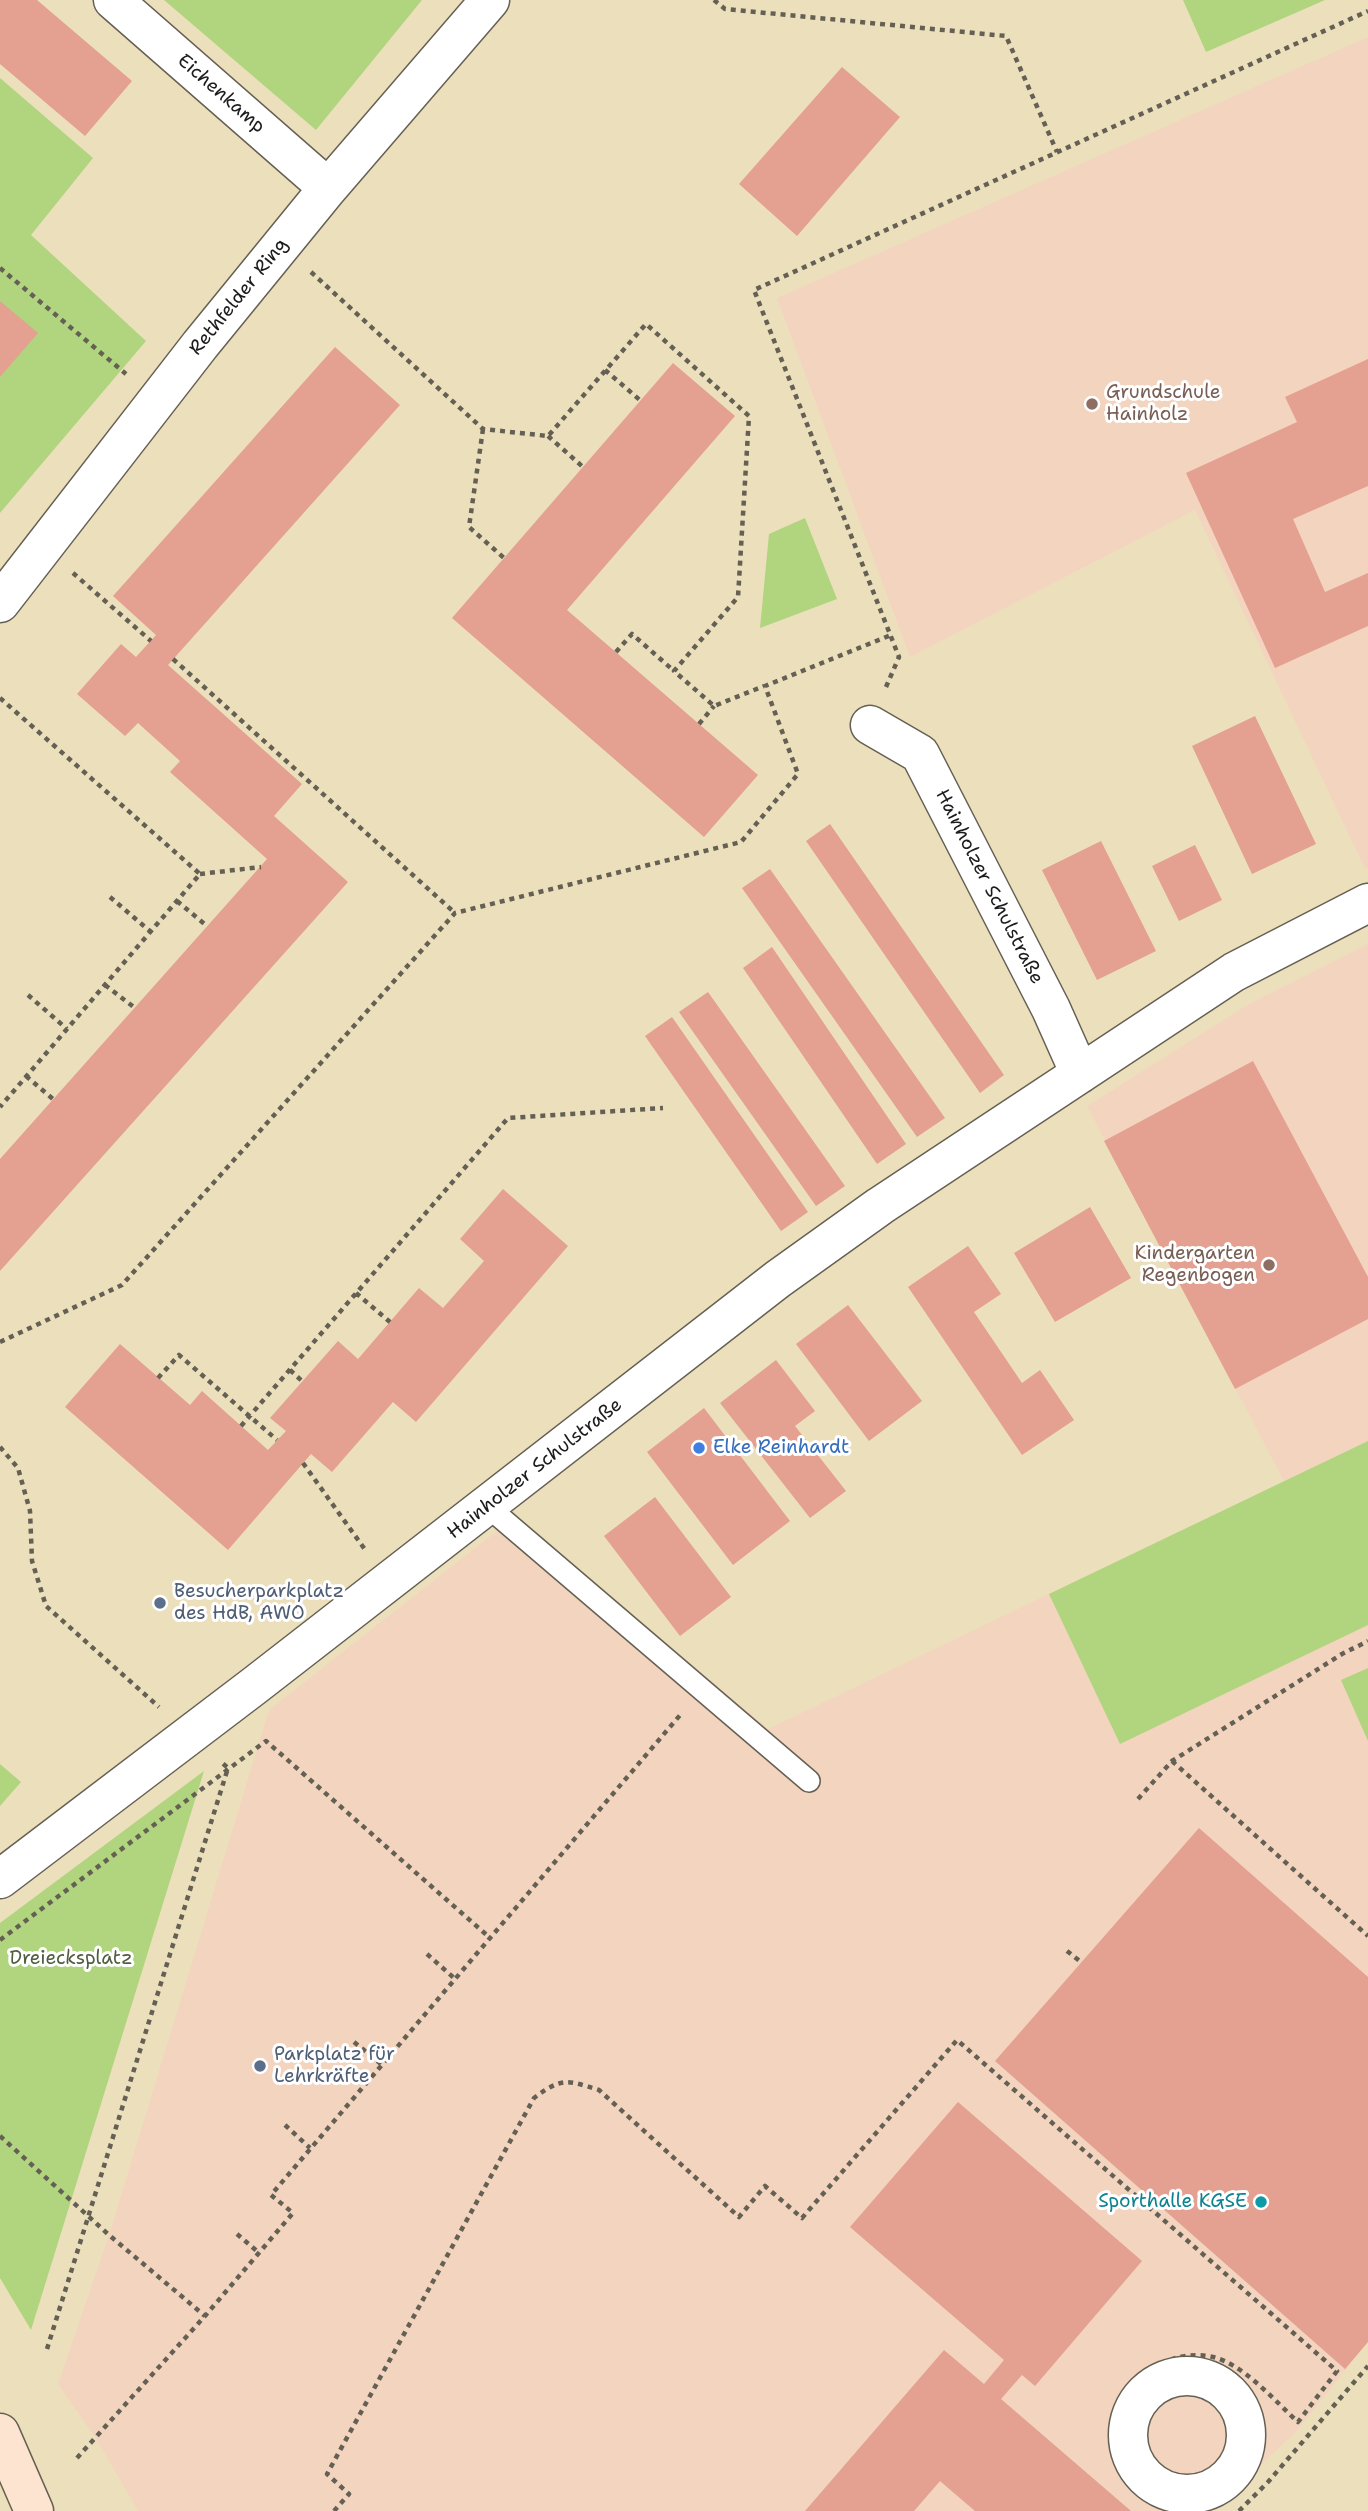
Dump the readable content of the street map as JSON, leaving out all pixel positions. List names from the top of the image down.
{
  "streets": {
    "street": ["Eichenkamp", "Rethfelder Ring", "Hainholzer Schulstraße"]
  },
  "crossings": [
    ["Eichenkamp", "Rethfelder Ring"]
  ],
  "parks": ["Dreiecksplatz"],
  "places": [
    "Grundschule Hainholz",
    "Kindergarten Regenbogen",
    "Elke Reinhardt",
    "Besucherparkplatz des HdB, AWO",
    "Parkplatz für Lehrkräfte",
    "Sporthalle KGSE"
  ]
}
